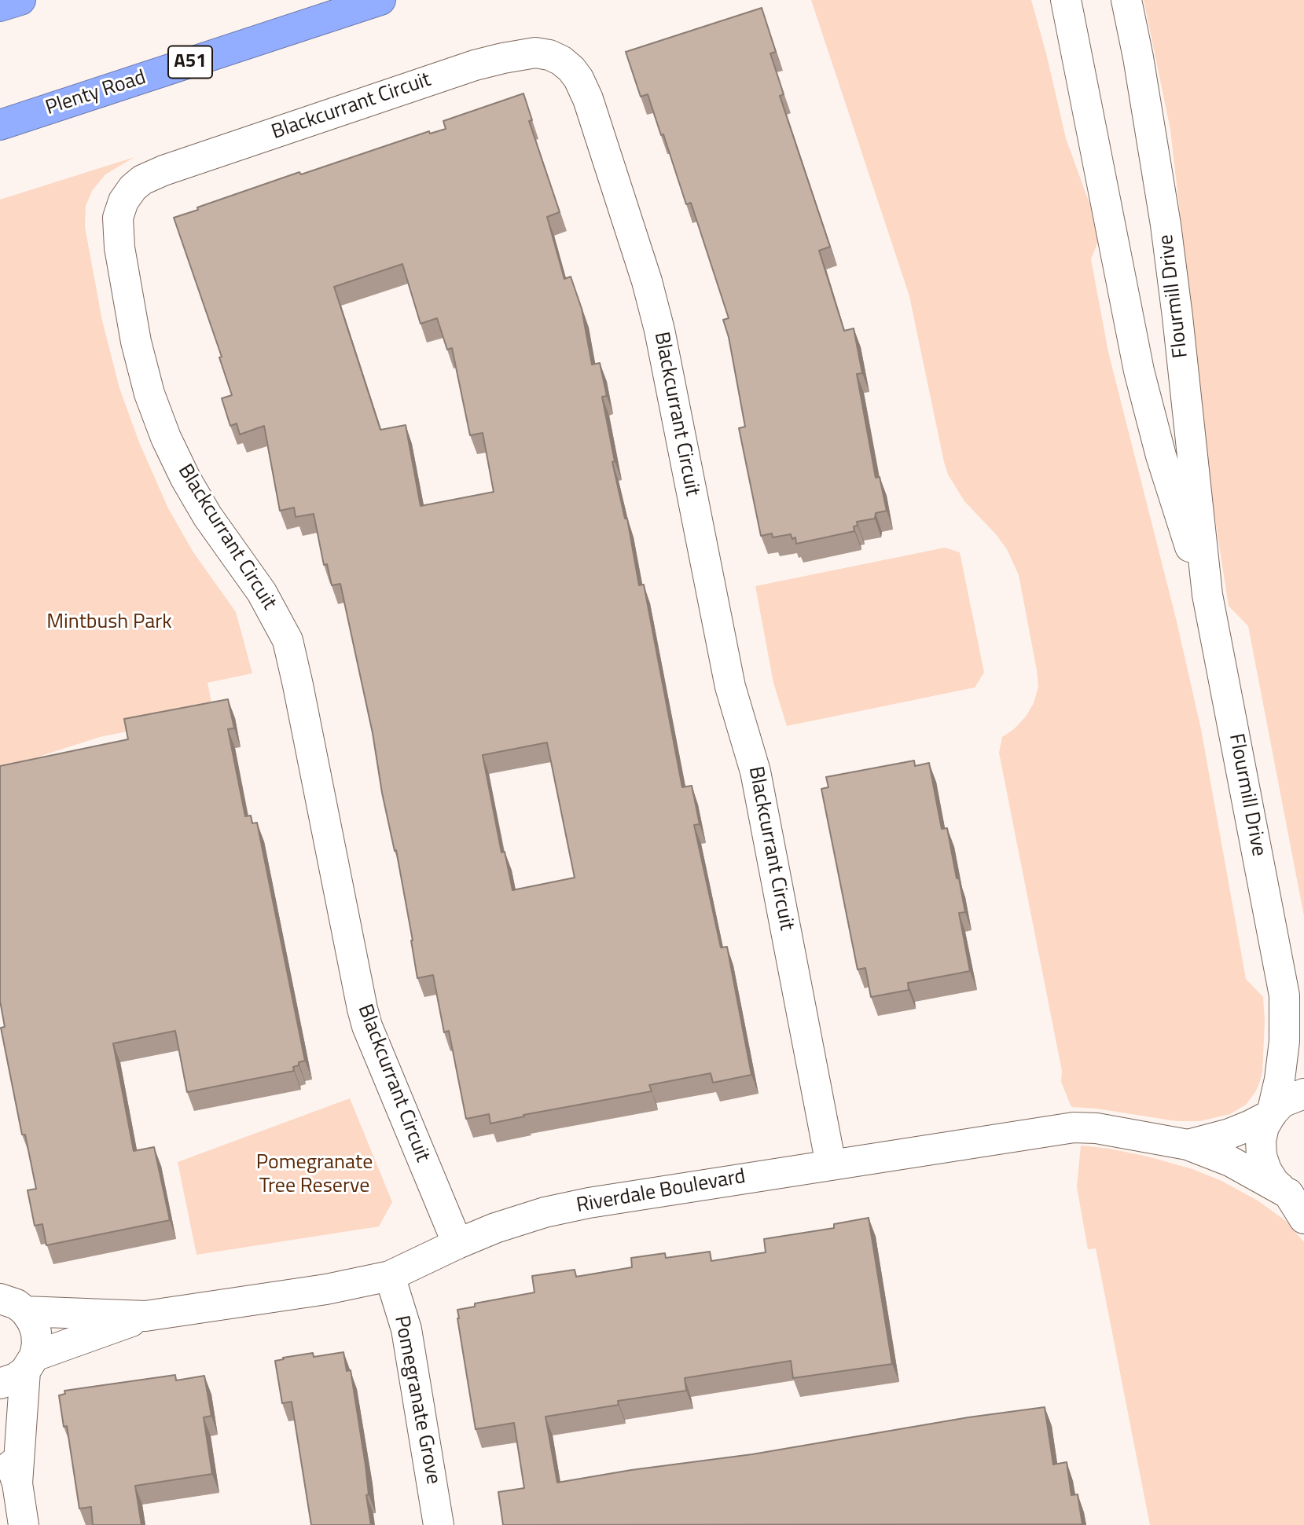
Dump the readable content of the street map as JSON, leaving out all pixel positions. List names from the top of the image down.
{
  "streets": {
    "highway": ["A51", "Plenty Road"],
    "street": [
      "Blackcurrant Circuit",
      "Flourmill Drive",
      "Riverdale Boulevard",
      "Pomegranate Grove"
    ]
  },
  "crossings": [
    ["Blackcurrant Circuit", "Riverdale Boulevard"],
    ["Flourmill Drive", "Riverdale Boulevard"],
    ["Riverdale Boulevard", "Pomegranate Grove"]
  ],
  "parks": ["Mintbush Park", "Pomegranate Tree Reserve"]
}
